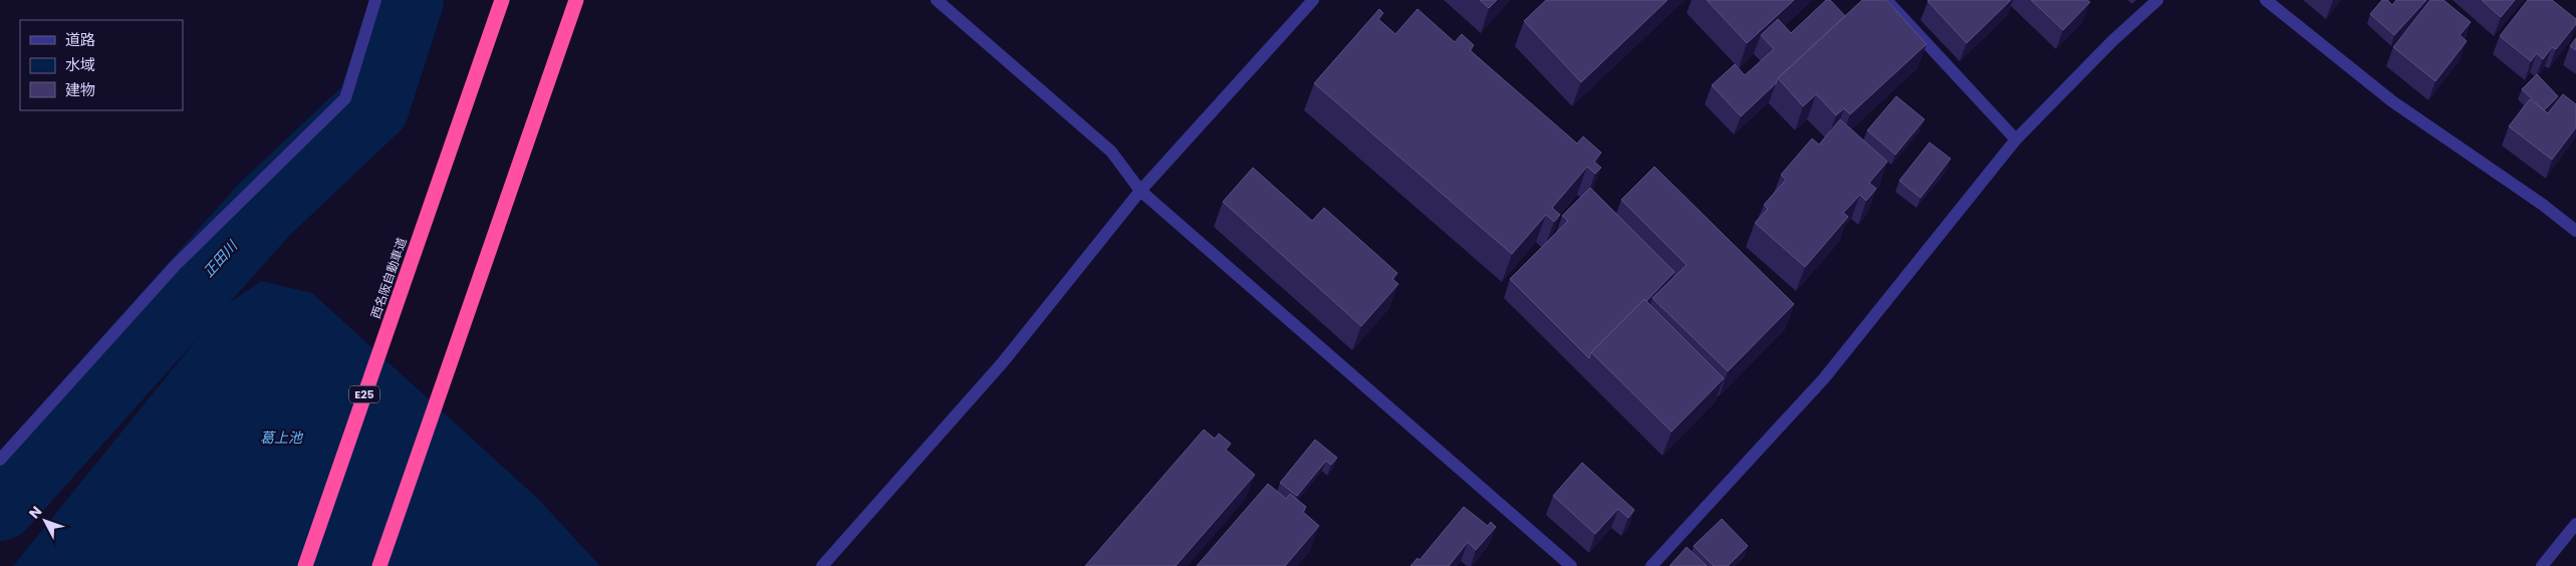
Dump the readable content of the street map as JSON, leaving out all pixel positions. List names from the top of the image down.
{
  "streets": {
    "highway": ["西名阪自動車道", "E25"]
  },
  "water": ["正田川", "葛上池"],
  "legend": ["道路", "水域", "建物"],
  "north": "top left"
}
